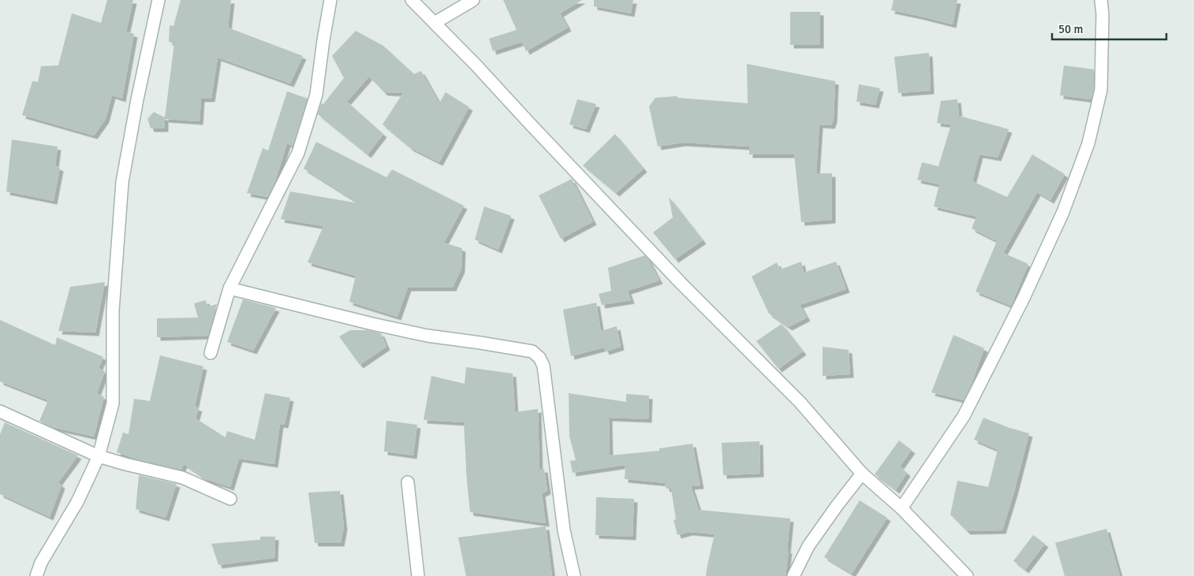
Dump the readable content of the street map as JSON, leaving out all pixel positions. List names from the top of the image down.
{
  "scale_bar": "50 m"
}
